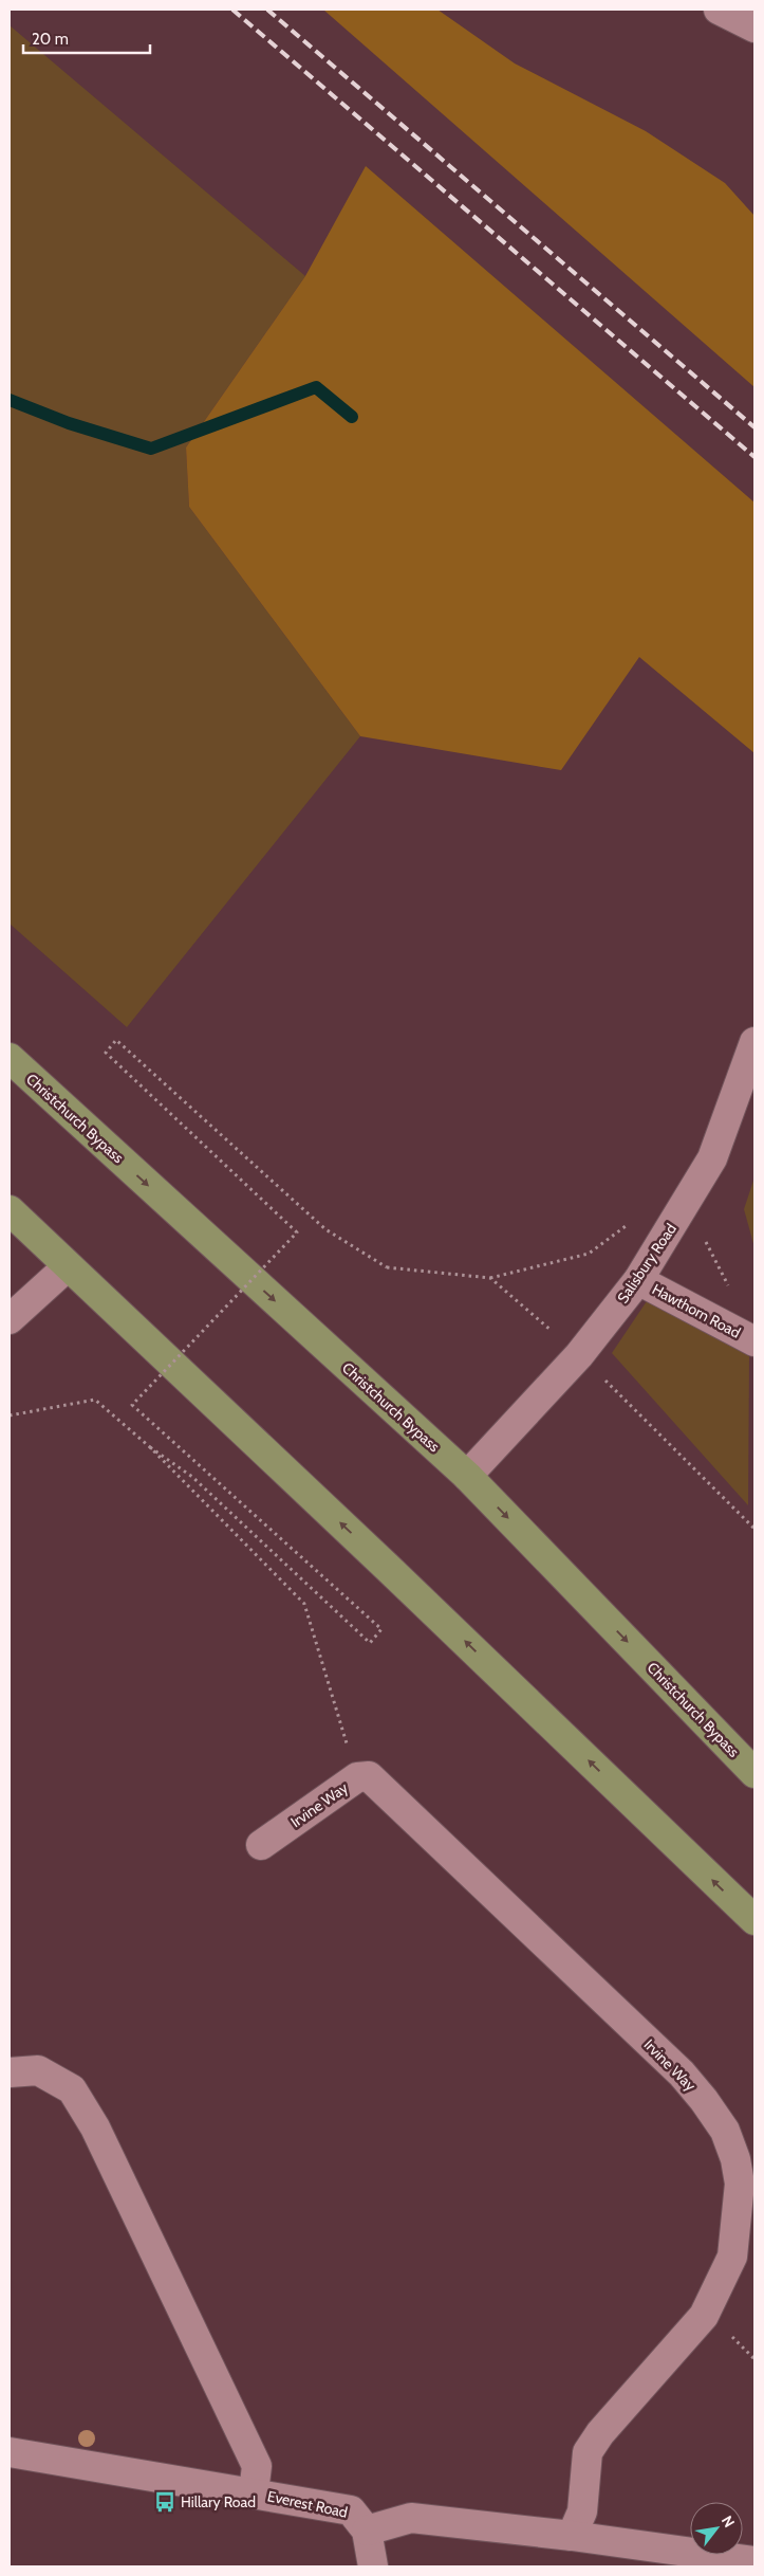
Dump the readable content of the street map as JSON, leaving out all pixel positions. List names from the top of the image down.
{
  "streets": {
    "main road": ["Christchurch Bypass"],
    "street": [
      "Salisbury Road",
      "Hawthorn Road",
      "Irvine Way",
      "Everest Road"
    ]
  },
  "crossings": [
    ["Christchurch Bypass", "Salisbury Road"],
    ["Salisbury Road", "Hawthorn Road"]
  ],
  "places": {
    "bus stop": ["Hillary Road"]
  },
  "scale_bar": "20 m",
  "north": "top right"
}
